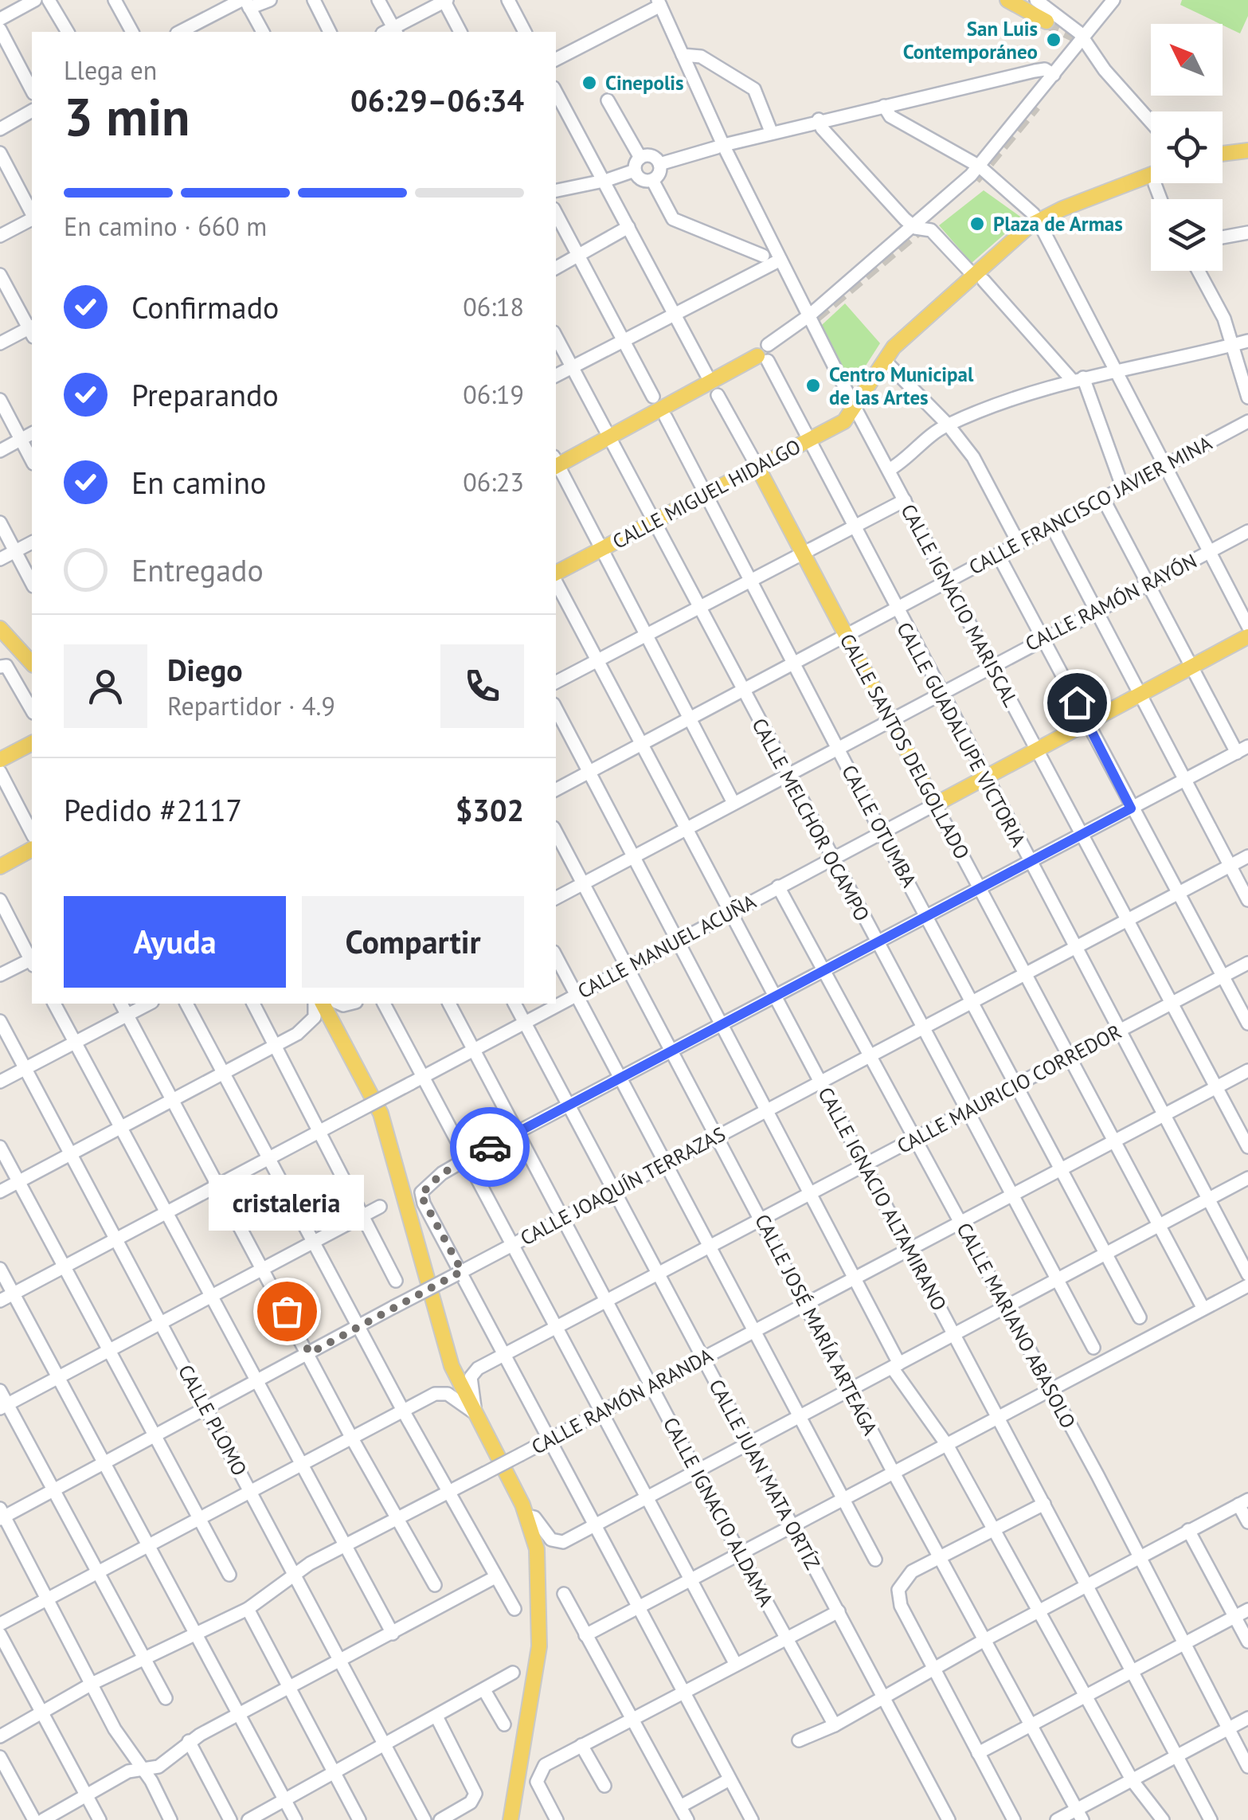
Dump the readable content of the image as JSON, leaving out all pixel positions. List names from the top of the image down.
{
  "streets": {
    "main road": ["CALLE MIGUEL HIDALGO", "CALLE SANTOS DELGOLLADO", "CALLE MANUEL ACUÑA"],
    "street": [
      "CALLE FRANCISCO JAVIER MINA",
      "CALLE RAMÓN RAYÓN",
      "CALLE IGNACIO MARISCAL",
      "CALLE GUADALUPE VICTORIA",
      "CALLE MELCHOR OCAMPO",
      "CALLE OTUMBA",
      "CALLE MAURICIO CORREDOR",
      "CALLE JOAQUÍN TERRAZAS",
      "CALLE IGNACIO ALTAMIRANO",
      "CALLE JOSÉ MARÍA ARTEAGA",
      "CALLE MARIANO ABASOLO",
      "CALLE RAMÓN ARANDA",
      "CALLE PLOMO",
      "CALLE JUAN MATA ORTÍZ",
      "CALLE IGNACIO ALDAMA"
    ]
  },
  "crossings": [
    ["CALLE MIGUEL HIDALGO", "CALLE IGNACIO MARISCAL"],
    ["CALLE MIGUEL HIDALGO", "CALLE GUADALUPE VICTORIA"],
    ["CALLE MIGUEL HIDALGO", "CALLE SANTOS DELGOLLADO"],
    ["CALLE MIGUEL HIDALGO", "CALLE MELCHOR OCAMPO"],
    ["CALLE MIGUEL HIDALGO", "CALLE OTUMBA"],
    ["CALLE FRANCISCO JAVIER MINA", "CALLE IGNACIO MARISCAL"],
    ["CALLE FRANCISCO JAVIER MINA", "CALLE GUADALUPE VICTORIA"],
    ["CALLE FRANCISCO JAVIER MINA", "CALLE SANTOS DELGOLLADO"],
    ["CALLE FRANCISCO JAVIER MINA", "CALLE MELCHOR OCAMPO"],
    ["CALLE FRANCISCO JAVIER MINA", "CALLE OTUMBA"],
    ["CALLE FRANCISCO JAVIER MINA", "CALLE IGNACIO ALTAMIRANO"],
    ["CALLE RAMÓN RAYÓN", "CALLE IGNACIO MARISCAL"],
    ["CALLE RAMÓN RAYÓN", "CALLE GUADALUPE VICTORIA"],
    ["CALLE RAMÓN RAYÓN", "CALLE SANTOS DELGOLLADO"],
    ["CALLE RAMÓN RAYÓN", "CALLE MELCHOR OCAMPO"],
    ["CALLE RAMÓN RAYÓN", "CALLE OTUMBA"],
    ["CALLE RAMÓN RAYÓN", "CALLE IGNACIO ALTAMIRANO"],
    ["CALLE RAMÓN RAYÓN", "CALLE JOSÉ MARÍA ARTEAGA"],
    ["CALLE IGNACIO MARISCAL", "CALLE MANUEL ACUÑA"],
    ["CALLE IGNACIO MARISCAL", "CALLE MAURICIO CORREDOR"],
    ["CALLE IGNACIO MARISCAL", "CALLE JOAQUÍN TERRAZAS"],
    ["CALLE IGNACIO MARISCAL", "CALLE RAMÓN ARANDA"],
    ["CALLE GUADALUPE VICTORIA", "CALLE MANUEL ACUÑA"],
    ["CALLE GUADALUPE VICTORIA", "CALLE MAURICIO CORREDOR"],
    ["CALLE GUADALUPE VICTORIA", "CALLE JOAQUÍN TERRAZAS"],
    ["CALLE GUADALUPE VICTORIA", "CALLE RAMÓN ARANDA"],
    ["CALLE SANTOS DELGOLLADO", "CALLE MANUEL ACUÑA"],
    ["CALLE SANTOS DELGOLLADO", "CALLE MAURICIO CORREDOR"],
    ["CALLE SANTOS DELGOLLADO", "CALLE JOAQUÍN TERRAZAS"],
    ["CALLE SANTOS DELGOLLADO", "CALLE RAMÓN ARANDA"],
    ["CALLE MELCHOR OCAMPO", "CALLE MANUEL ACUÑA"],
    ["CALLE MELCHOR OCAMPO", "CALLE MAURICIO CORREDOR"],
    ["CALLE MELCHOR OCAMPO", "CALLE JOAQUÍN TERRAZAS"],
    ["CALLE MELCHOR OCAMPO", "CALLE RAMÓN ARANDA"],
    ["CALLE OTUMBA", "CALLE MANUEL ACUÑA"],
    ["CALLE OTUMBA", "CALLE MAURICIO CORREDOR"],
    ["CALLE OTUMBA", "CALLE JOAQUÍN TERRAZAS"],
    ["CALLE OTUMBA", "CALLE RAMÓN ARANDA"],
    ["CALLE MANUEL ACUÑA", "CALLE IGNACIO ALTAMIRANO"],
    ["CALLE MANUEL ACUÑA", "CALLE JOSÉ MARÍA ARTEAGA"],
    ["CALLE MANUEL ACUÑA", "CALLE MARIANO ABASOLO"],
    ["CALLE MANUEL ACUÑA", "CALLE PLOMO"],
    ["CALLE MANUEL ACUÑA", "CALLE JUAN MATA ORTÍZ"],
    ["CALLE MANUEL ACUÑA", "CALLE IGNACIO ALDAMA"],
    ["CALLE MAURICIO CORREDOR", "CALLE IGNACIO ALTAMIRANO"],
    ["CALLE MAURICIO CORREDOR", "CALLE JOSÉ MARÍA ARTEAGA"],
    ["CALLE MAURICIO CORREDOR", "CALLE MARIANO ABASOLO"],
    ["CALLE MAURICIO CORREDOR", "CALLE JUAN MATA ORTÍZ"],
    ["CALLE MAURICIO CORREDOR", "CALLE IGNACIO ALDAMA"],
    ["CALLE JOAQUÍN TERRAZAS", "CALLE IGNACIO ALTAMIRANO"],
    ["CALLE JOAQUÍN TERRAZAS", "CALLE JOSÉ MARÍA ARTEAGA"],
    ["CALLE JOAQUÍN TERRAZAS", "CALLE MARIANO ABASOLO"],
    ["CALLE JOAQUÍN TERRAZAS", "CALLE PLOMO"],
    ["CALLE JOAQUÍN TERRAZAS", "CALLE JUAN MATA ORTÍZ"],
    ["CALLE JOAQUÍN TERRAZAS", "CALLE IGNACIO ALDAMA"],
    ["CALLE IGNACIO ALTAMIRANO", "CALLE RAMÓN ARANDA"],
    ["CALLE JOSÉ MARÍA ARTEAGA", "CALLE RAMÓN ARANDA"],
    ["CALLE MARIANO ABASOLO", "CALLE RAMÓN ARANDA"],
    ["CALLE RAMÓN ARANDA", "CALLE PLOMO"],
    ["CALLE RAMÓN ARANDA", "CALLE JUAN MATA ORTÍZ"],
    ["CALLE RAMÓN ARANDA", "CALLE IGNACIO ALDAMA"]
  ],
  "places": [
    "San Luis Contemporáneo",
    "Cinepolis",
    "Plaza de Armas",
    "Centro Municipal de las Artes",
    "cristaleria"
  ],
  "north": "top left",
  "page": {
    "heading": ["3 min", "Llega en", "06:29–06:34"],
    "panel": [
      "Diego",
      "Repartidor · 4.9",
      "Pedido #2117",
      "$302"
    ],
    "bar": "En camino · 660 m",
    "list": [
      ["Confirmado", "06:18"],
      ["Preparando", "06:19"],
      ["En camino", "06:23"],
      "Entregado"
    ],
    "buttons": ["Ayuda", "Compartir"],
    "bubble": "cristaleria"
  }
}
